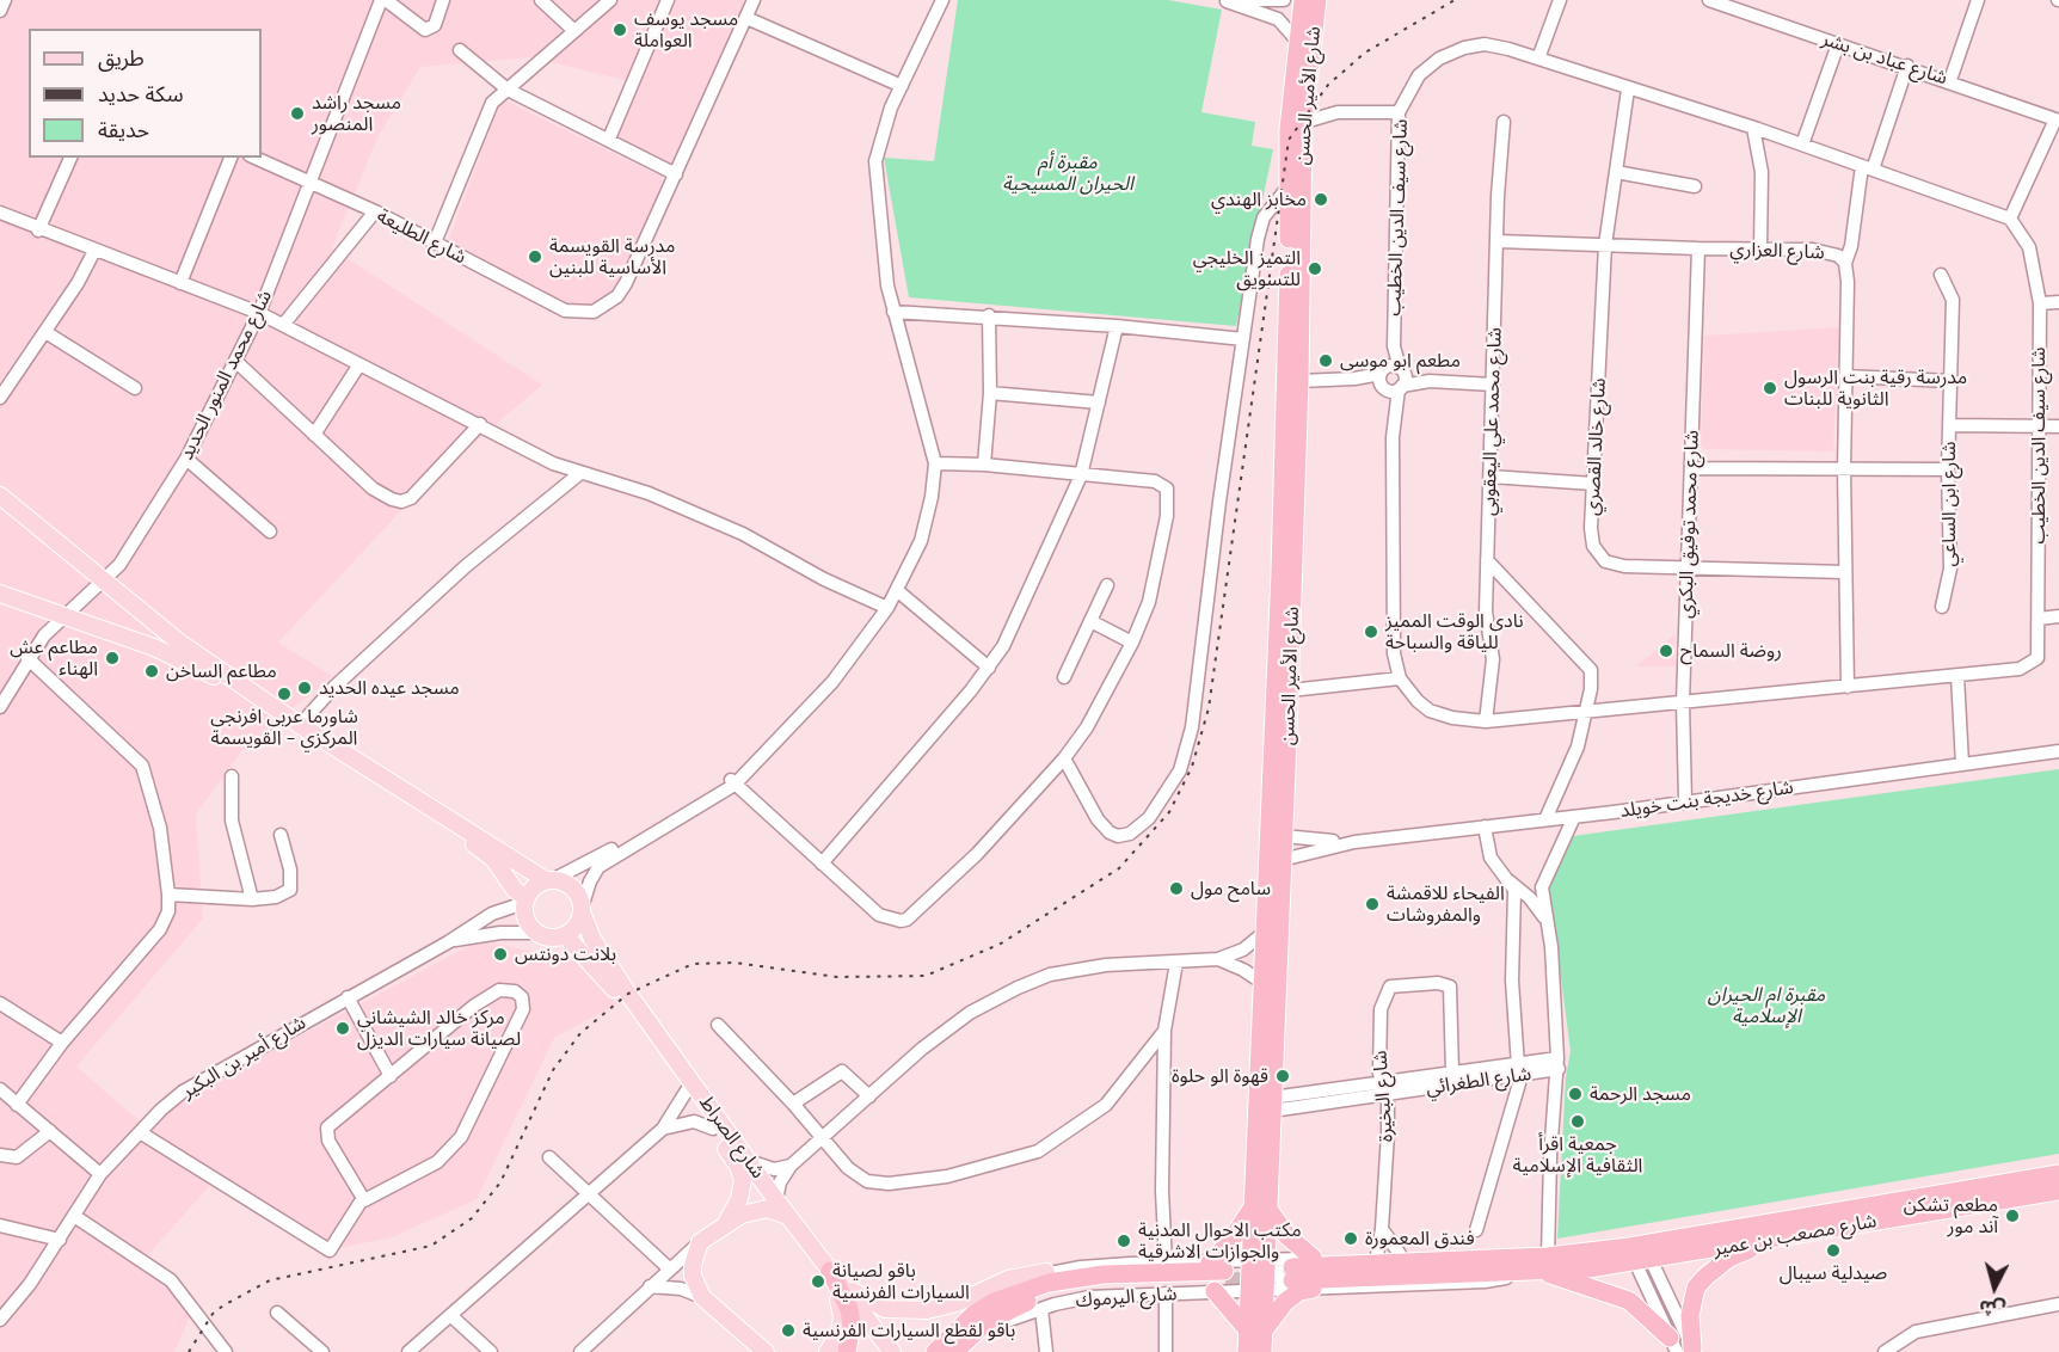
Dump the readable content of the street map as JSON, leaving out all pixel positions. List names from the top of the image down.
{
  "streets": {
    "highway": ["شارع الأمير الحسن", "شارع مصعب بن عمير", "شارع اليرموك"],
    "main road": ["شارع الصراط"],
    "street": [
      "شارع عباد بن بشر",
      "شارع سيف الدين الخطيب",
      "شارع الطليعة",
      "شارع العزاري",
      "شارع محمد المنور الحديد",
      "شارع محمد علي اليعقوبي",
      "شارع خالد القصري",
      "شارع ابن الساعي",
      "شارع محمد توفيق البكري",
      "شارع خديجة بنت خويلد",
      "شارع أمير بن البكير",
      "شارع الطغرائي",
      "شارع البخيرة"
    ]
  },
  "crossings": [
    ["شارع الأمير الحسن", "شارع خديجة بنت خويلد"],
    ["شارع الأمير الحسن", "شارع الطغرائي"],
    ["شارع الأمير الحسن", "شارع مصعب بن عمير"],
    ["شارع الأمير الحسن", "شارع اليرموك"],
    ["شارع سيف الدين الخطيب", "شارع العزاري"],
    ["شارع سيف الدين الخطيب", "شارع محمد علي اليعقوبي"],
    ["شارع سيف الدين الخطيب", "شارع خالد القصري"],
    ["شارع سيف الدين الخطيب", "شارع محمد توفيق البكري"],
    ["شارع الطليعة", "شارع محمد المنور الحديد"],
    ["شارع العزاري", "شارع محمد علي اليعقوبي"],
    ["شارع العزاري", "شارع خالد القصري"],
    ["شارع العزاري", "شارع محمد توفيق البكري"],
    ["شارع خالد القصري", "شارع محمد توفيق البكري"],
    ["شارع محمد توفيق البكري", "شارع خديجة بنت خويلد"],
    ["شارع أمير بن البكير", "شارع الصراط"],
    ["شارع الطغرائي", "شارع البخيرة"],
    ["شارع البخيرة", "شارع مصعب بن عمير"],
    ["شارع مصعب بن عمير", "شارع اليرموك"]
  ],
  "parks": ["مقبرة أم الحيران المسيحية", "مقبرة ام الحيران الإسلامية"],
  "places": [
    "مسجد يوسف العواملة",
    "مسجد راشد المنصور",
    "مخابز الهندي",
    "مدرسة القويسمة الأساسية للبنين",
    "التميز الخليجي للتسويق",
    "مطعم ابو موسى",
    "مدرسة رقية بنت الرسول الثانوية للبنات",
    "نادي الوقت المميز للياقة والسباحة",
    "روضة السماح",
    "مطاعم عش الهناء",
    "مطاعم الساخن",
    "مسجد عيده الحديد",
    "شاورما عربي افرنجي المركزي - القويسمة",
    "سامح مول",
    "الفيحاء للاقمشة والمفروشات",
    "بلانت دونتس",
    "مركز خالد الشيشاني لصيانة سيارات الديزل",
    "قهوة الو حلوة",
    "مسجد الرحمة",
    "جمعية اقرأ الثقافية الإسلامية",
    "مطعم تشكن آند مور",
    "فندق المعمورة",
    "مكتب الاحوال المدنية والجوازات الاشرقية",
    "صيدلية سيبال",
    "باقو لصيانة السيارات الفرنسية",
    "باقو لقطع السيارات الفرنسية"
  ],
  "legend": ["طريق", "سكة حديد", "حديقة"],
  "north": "bottom"
}
